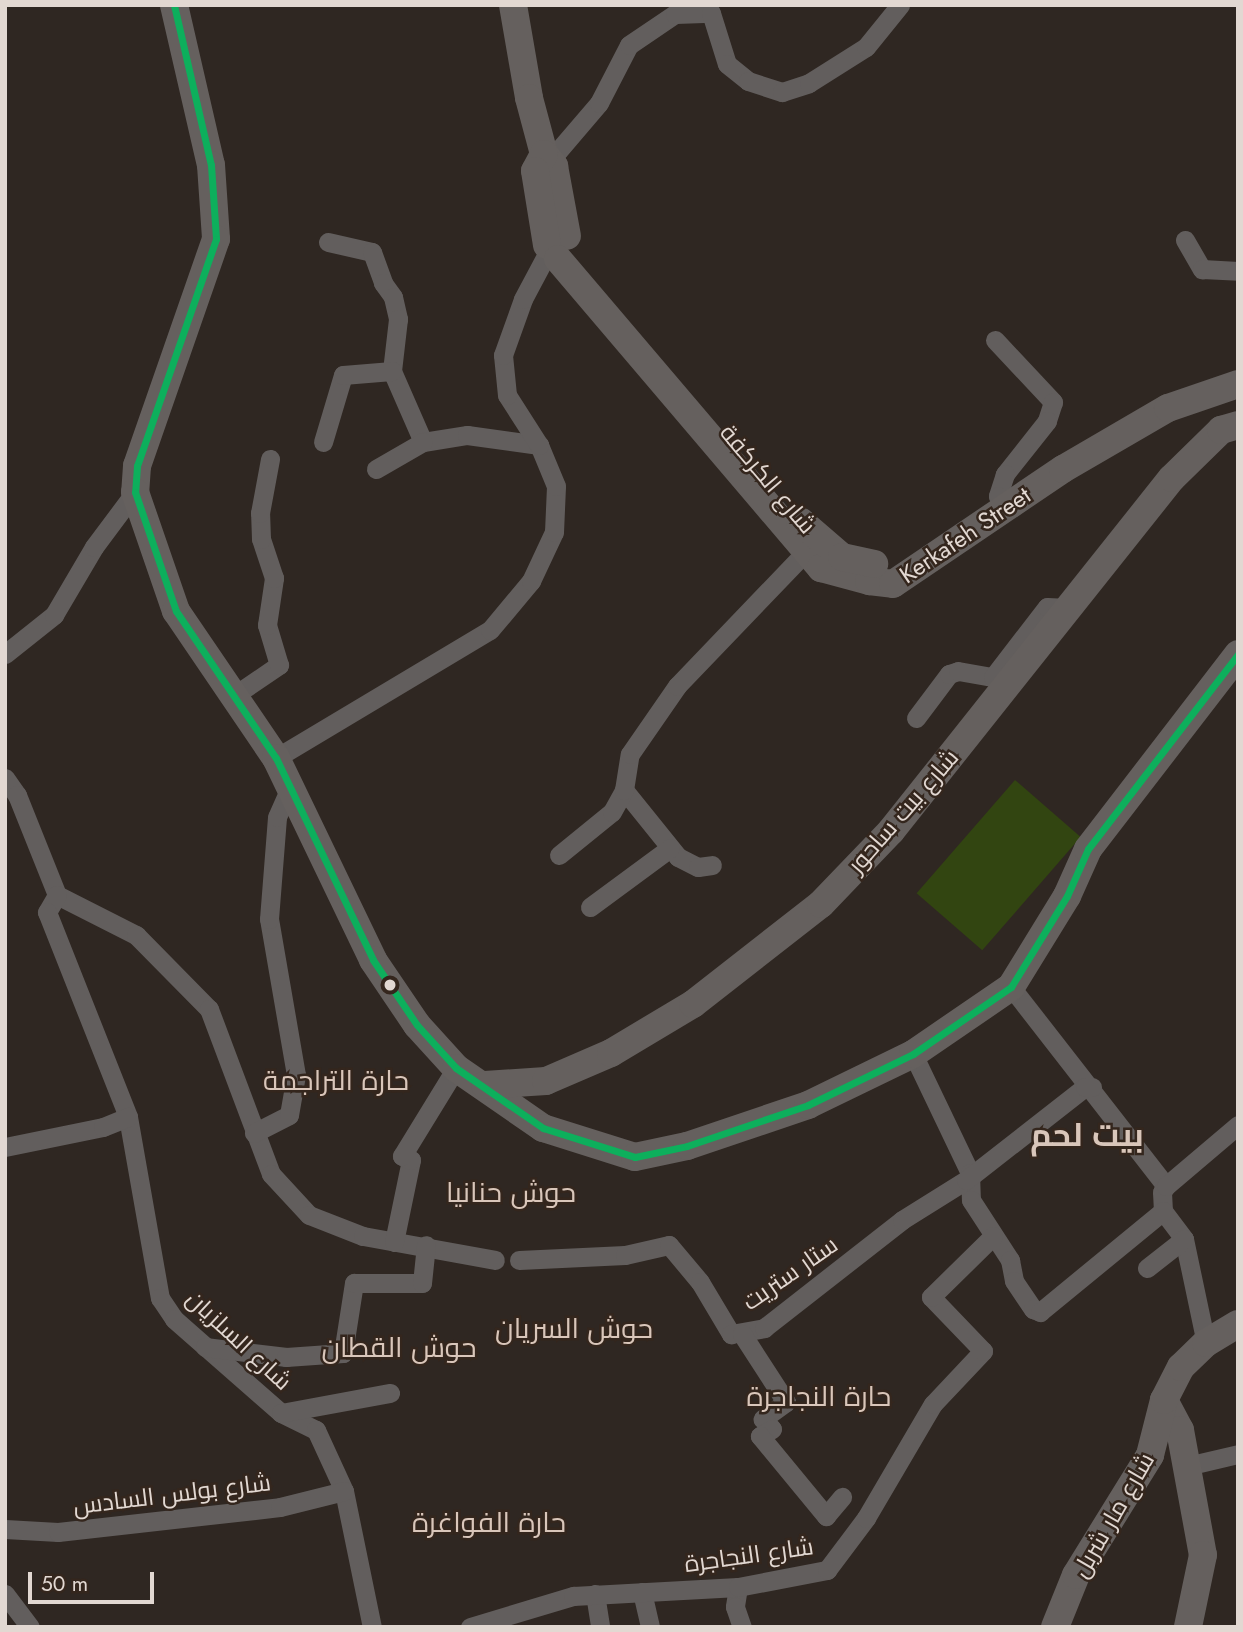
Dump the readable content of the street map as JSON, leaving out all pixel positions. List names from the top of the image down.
{
  "streets": {
    "street": [
      "شارع الكركفة",
      "Kerkafeh Street",
      "شارع بيت ساحور",
      "ستار ستريت",
      "شارع السلزيان",
      "شارع بولس السادس",
      "شارع مار شربل",
      "شارع النجاجرة"
    ]
  },
  "crossings": [
    ["شارع الكركفة", "Kerkafeh Street"],
    ["شارع السلزيان", "شارع بولس السادس"]
  ],
  "districts": [
    "حارة التراجمة",
    "بيت لحم",
    "حوش حنانيا",
    "حوش السريان",
    "حوش القطان",
    "حارة النجاجرة",
    "حارة الفواغرة"
  ],
  "scale_bar": "50 m"
}
